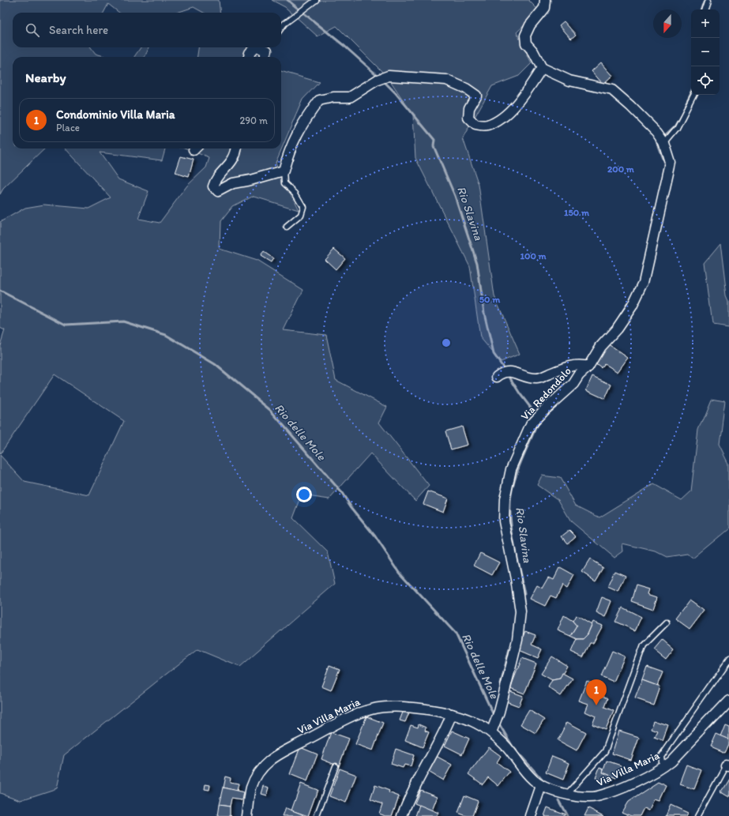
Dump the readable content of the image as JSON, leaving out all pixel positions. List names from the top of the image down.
{
  "streets": {
    "street": ["Via Redondolo", "Via Villa Maria"]
  },
  "crossings": [
    ["Via Redondolo", "Via Villa Maria"]
  ],
  "water": ["Rio Slavina", "Rio delle Mole"],
  "north": "bottom",
  "page": {
    "map_buttons": ["+", "−"],
    "search": "Search here",
    "heading": "Nearby",
    "list": [
      {
        "mark": "1",
        "name": "Condominio Villa Maria",
        "note": "Place",
        "value": "290 m"
      }
    ],
    "pins": "1"
  },
  "rings": [
    "200 m",
    "150 m",
    "100 m",
    "50 m"
  ]
}
